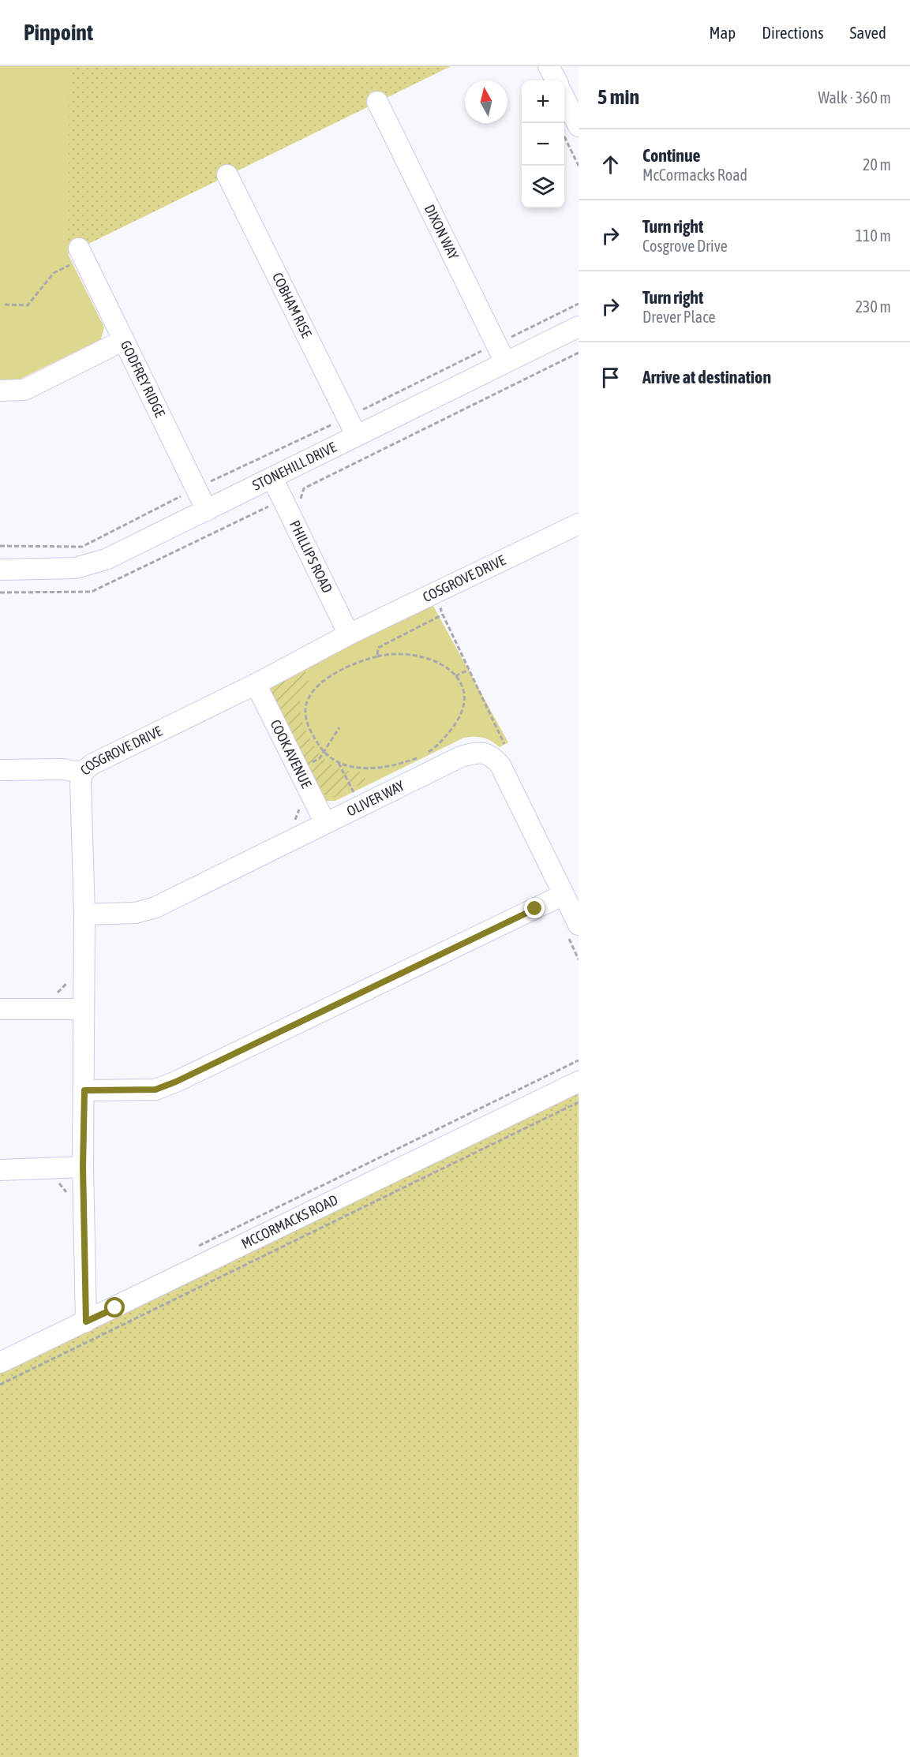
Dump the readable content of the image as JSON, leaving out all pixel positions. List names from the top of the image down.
{
  "streets": {
    "street": [
      "DIXON WAY",
      "COBHAM RISE",
      "GODFREY RIDGE",
      "STONEHILL DRIVE",
      "PHILLIPS ROAD",
      "COSGROVE DRIVE",
      "COOK AVENUE",
      "OLIVER WAY",
      "MCCORMACKS ROAD"
    ]
  },
  "crossings": [
    ["DIXON WAY", "STONEHILL DRIVE"],
    ["COBHAM RISE", "STONEHILL DRIVE"],
    ["GODFREY RIDGE", "STONEHILL DRIVE"],
    ["STONEHILL DRIVE", "PHILLIPS ROAD"],
    ["PHILLIPS ROAD", "COSGROVE DRIVE"],
    ["COSGROVE DRIVE", "COOK AVENUE"],
    ["COSGROVE DRIVE", "OLIVER WAY"],
    ["COSGROVE DRIVE", "MCCORMACKS ROAD"],
    ["COOK AVENUE", "OLIVER WAY"]
  ],
  "north": "top",
  "page": {
    "header": "Pinpoint",
    "nav": ["Map", "Directions", "Saved"],
    "heading": ["5 min", "Walk · 360 m"],
    "map_buttons": ["+", "−"],
    "list": [
      ["Continue", "McCormacks Road", "20 m"],
      ["Turn right", "Cosgrove Drive", "110 m"],
      ["Turn right", "Drever Place", "230 m"],
      "Arrive at destination"
    ]
  }
}
